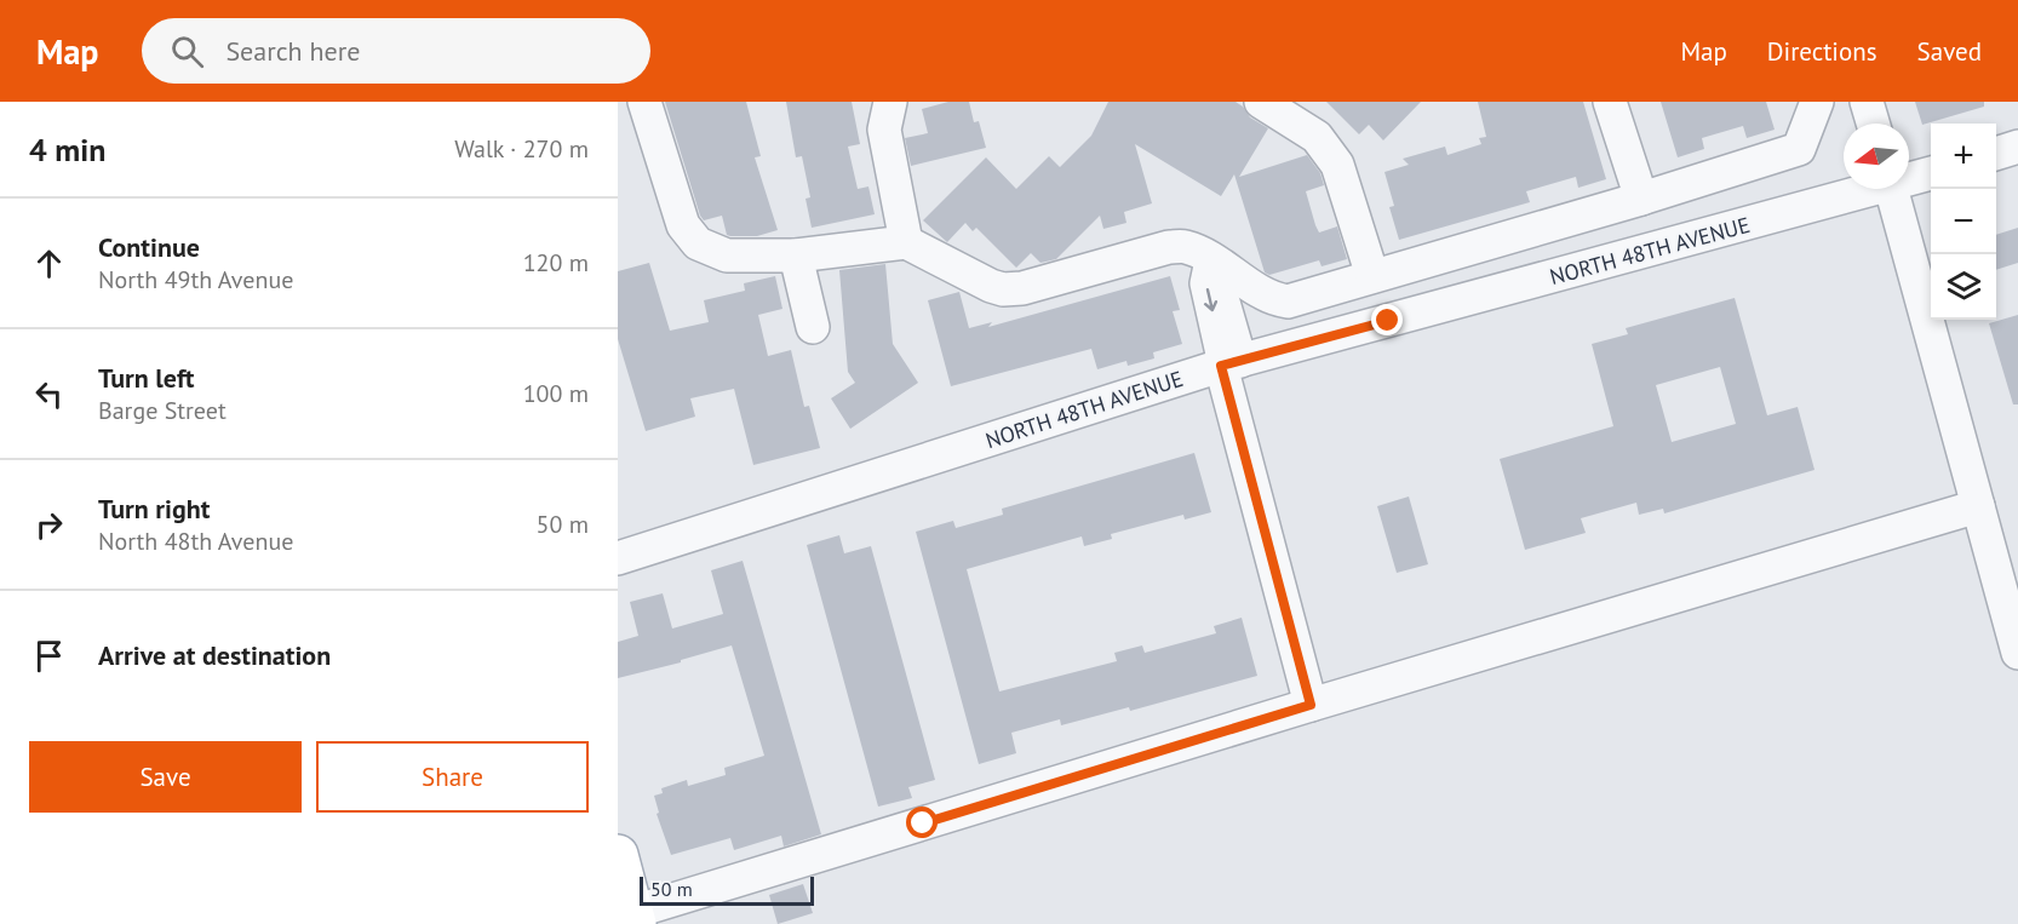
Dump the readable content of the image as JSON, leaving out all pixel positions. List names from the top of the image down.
{
  "streets": {
    "street": ["NORTH 48TH AVENUE"]
  },
  "scale_bar": "50 m",
  "north": "left",
  "page": {
    "header": "Map",
    "search": "Search here",
    "nav": ["Map", "Directions", "Saved"],
    "heading": ["4 min", "Walk · 270 m"],
    "map_buttons": ["+", "−"],
    "list": [
      ["Continue", "North 49th Avenue", "120 m"],
      ["Turn left", "Barge Street", "100 m"],
      ["Turn right", "North 48th Avenue", "50 m"],
      "Arrive at destination"
    ],
    "buttons": ["Save", "Share"],
    "scale": "50 m"
  }
}
